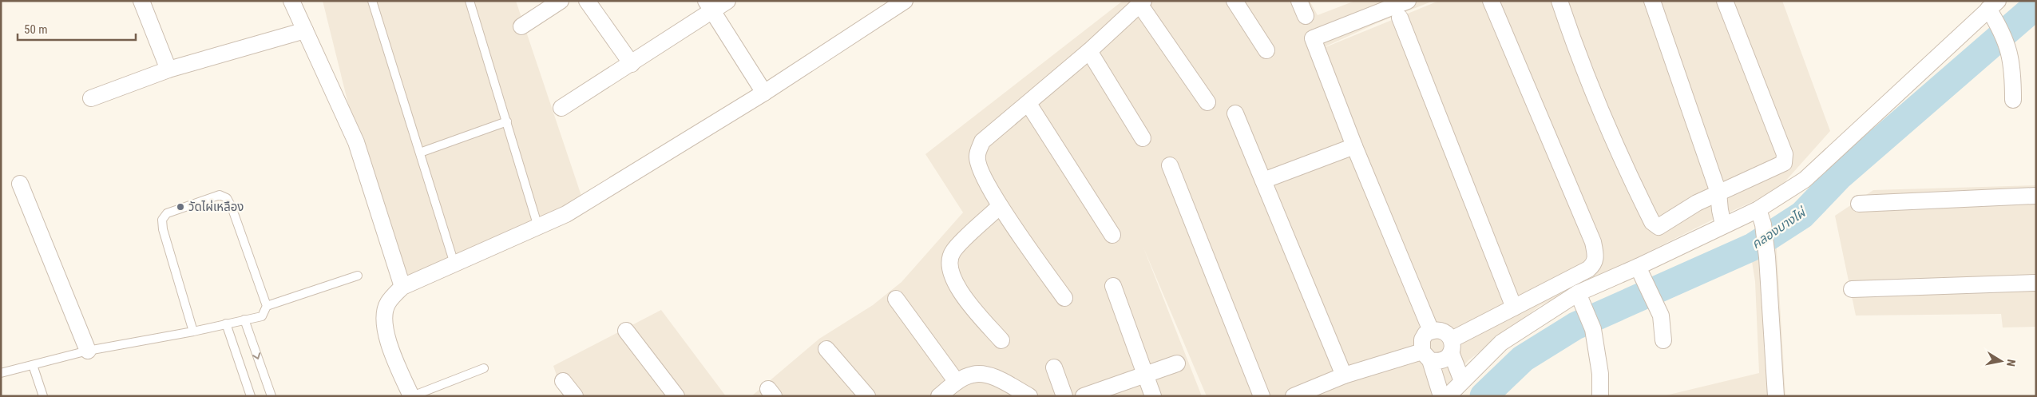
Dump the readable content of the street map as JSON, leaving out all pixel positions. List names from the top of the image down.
{
  "water": ["คลองบางไผ่"],
  "places": ["วัดไผ่เหลือง"],
  "scale_bar": "50 m",
  "north": "right"
}
